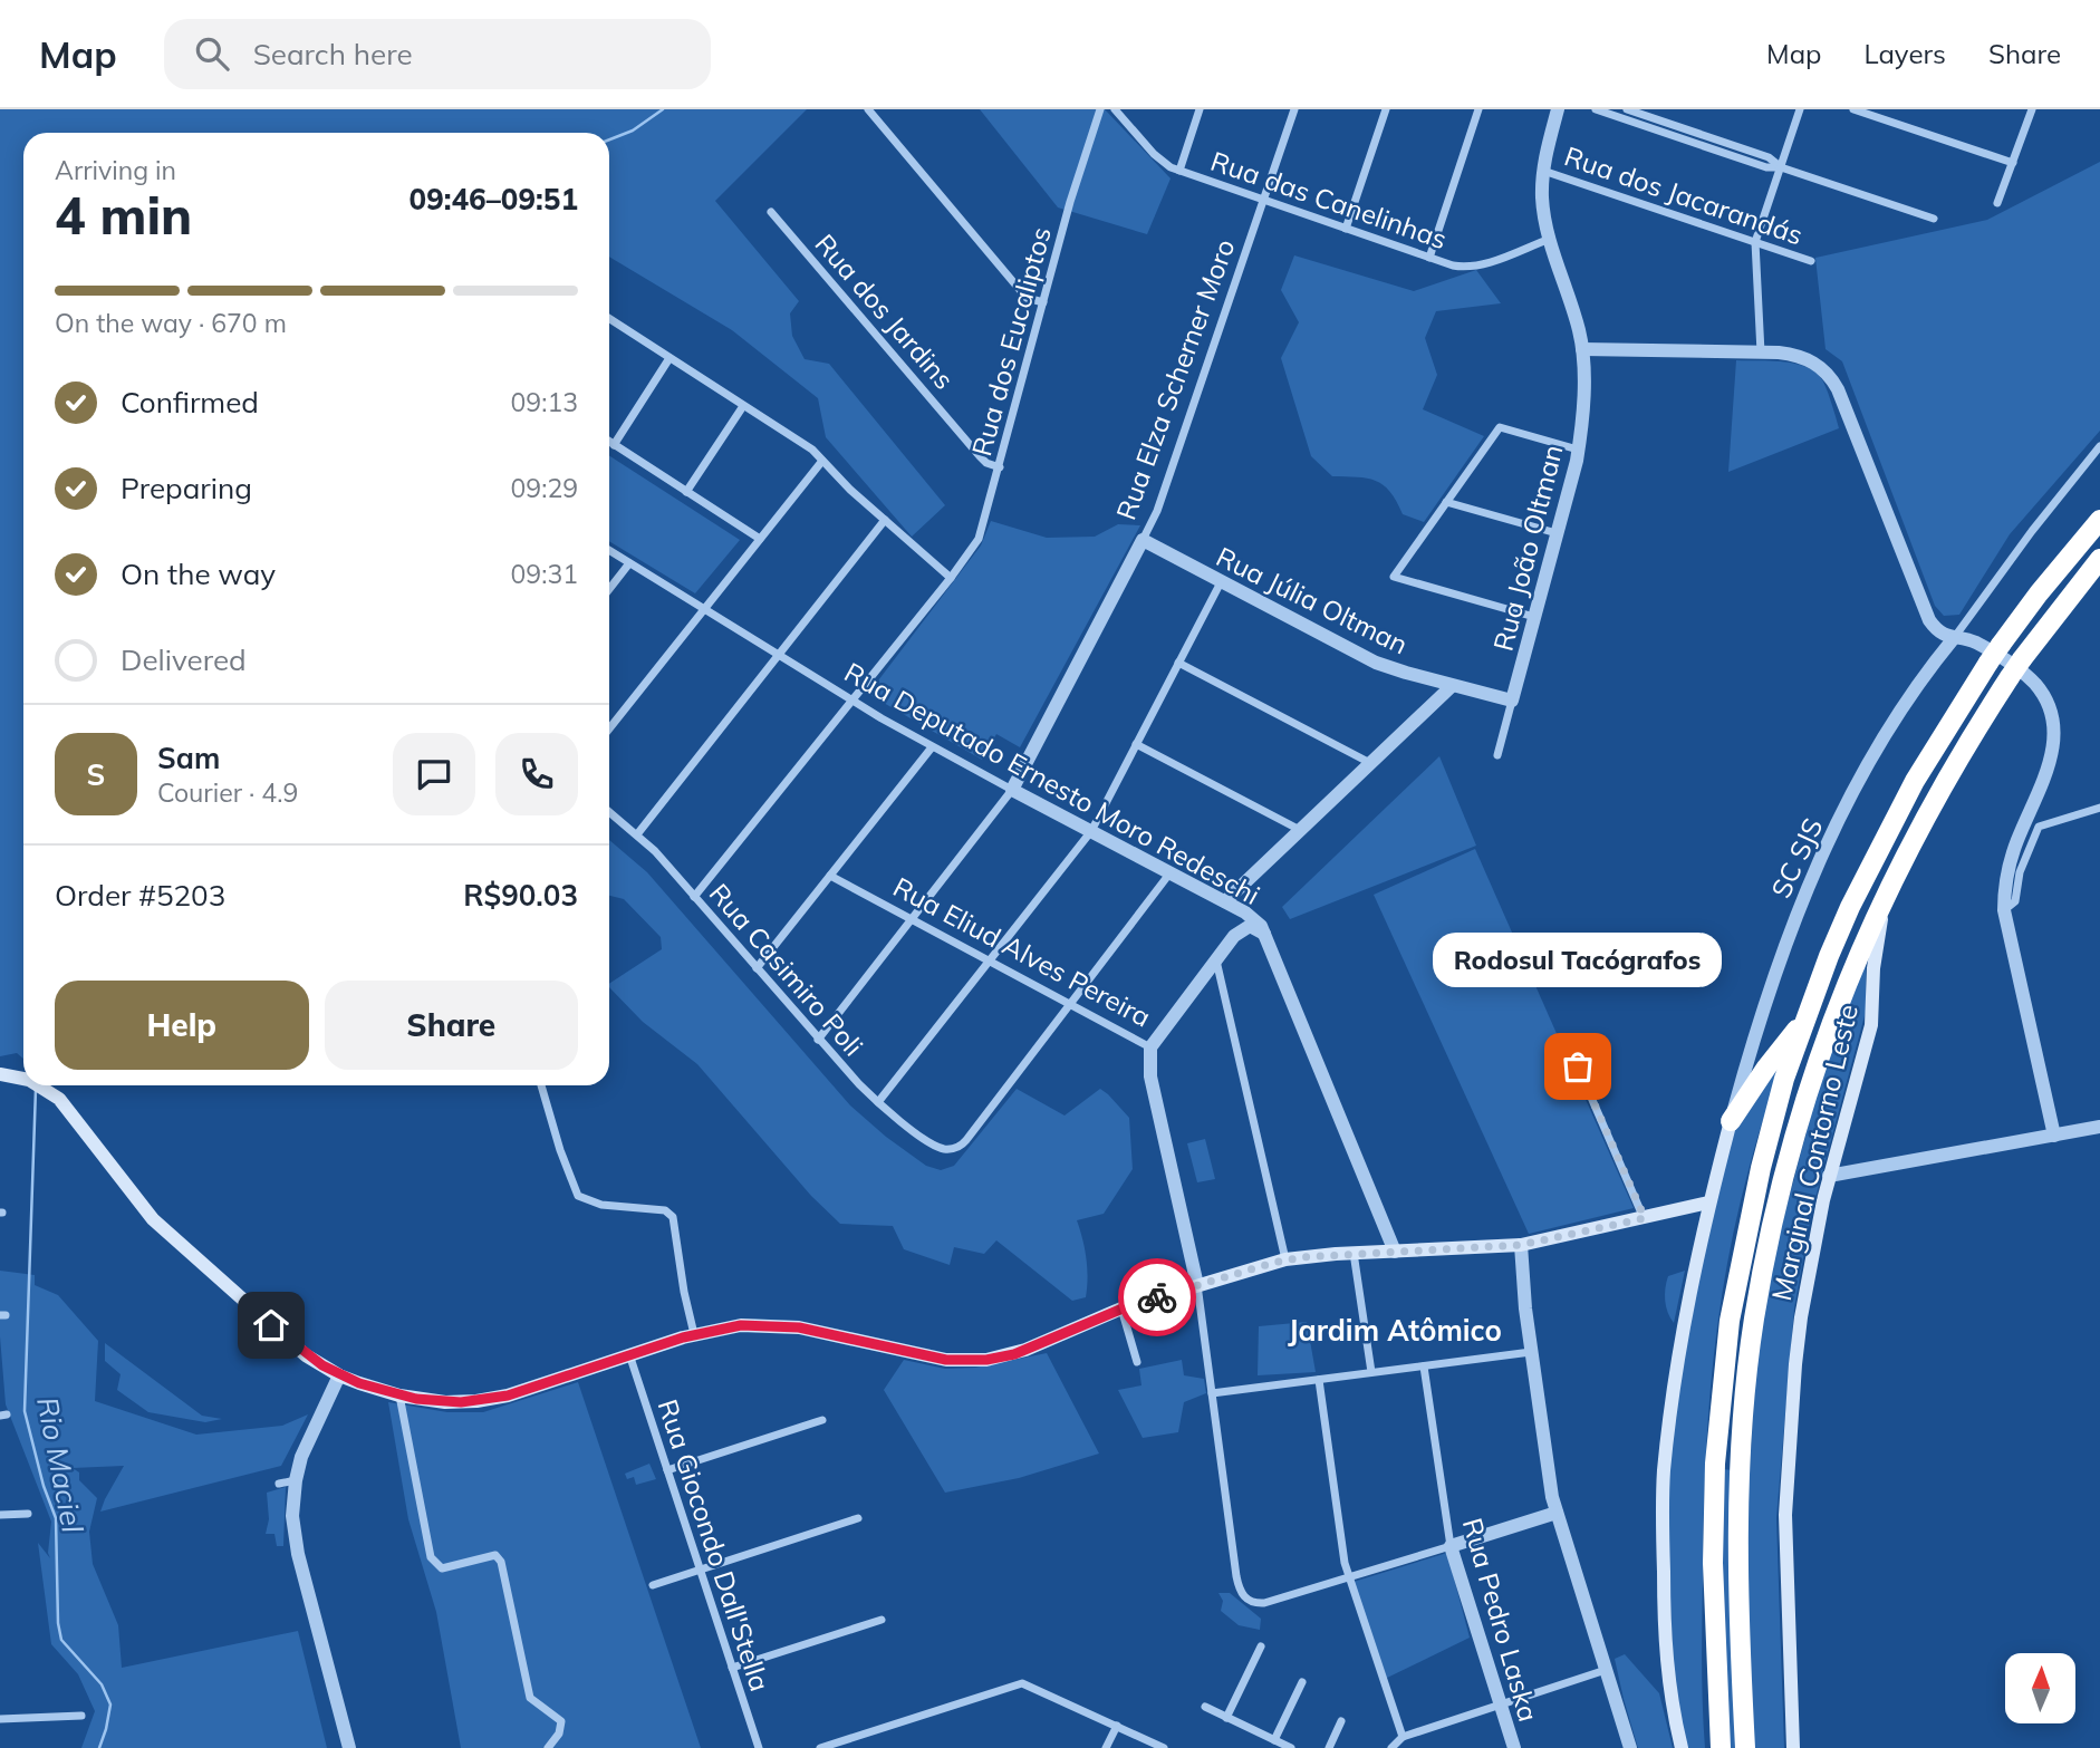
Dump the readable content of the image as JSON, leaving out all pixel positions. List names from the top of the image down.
{
  "streets": {
    "main road": ["Marginal Contorno Leste"],
    "street": [
      "Rua dos Jacarandás",
      "Rua das Canelinhas",
      "Rua dos Jardins",
      "Rua dos Eucaliptos",
      "Rua Elza Scherner Moro",
      "Rua João Oltman",
      "Rua Júlia Oltman",
      "Rua Deputado Ernesto Moro Redeschi",
      "SC SJS",
      "Rua Eliud Alves Pereira",
      "Rua Casimiro Poli",
      "Rua Giocondo Dall'Stella",
      "Rua Pedro Laska"
    ]
  },
  "crossings": [
    ["Rua dos Jacarandás", "Rua João Oltman"],
    ["Rua das Canelinhas", "Rua Elza Scherner Moro"],
    ["Rua das Canelinhas", "Rua João Oltman"],
    ["Rua dos Jardins", "Rua dos Eucaliptos"],
    ["Rua dos Eucaliptos", "Rua Deputado Ernesto Moro Redeschi"],
    ["Rua dos Eucaliptos", "Rua Casimiro Poli"],
    ["Rua Elza Scherner Moro", "Rua Júlia Oltman"],
    ["Rua Elza Scherner Moro", "Rua Deputado Ernesto Moro Redeschi"],
    ["Rua Elza Scherner Moro", "Rua Eliud Alves Pereira"],
    ["Rua Elza Scherner Moro", "Rua Casimiro Poli"],
    ["Rua João Oltman", "Rua Júlia Oltman"],
    ["Rua Eliud Alves Pereira", "Rua Casimiro Poli"]
  ],
  "districts": ["Jardim Atômico"],
  "water": ["Rio Maciel"],
  "places": ["Rodosul Tacógrafos"],
  "north": "top",
  "page": {
    "header": "Map",
    "search": "Search here",
    "nav": ["Map", "Layers", "Share"],
    "heading": ["4 min", "Arriving in", "09:46–09:51"],
    "panel": [
      "Sam",
      "Courier · 4.9",
      "Order #5203",
      "R$90.03"
    ],
    "bar": "On the way · 670 m",
    "list": [
      ["Confirmed", "09:13"],
      ["Preparing", "09:29"],
      ["On the way", "09:31"],
      "Delivered"
    ],
    "round": "S",
    "bubble": "Rodosul Tacógrafos",
    "buttons": ["Help", "Share"]
  }
}
